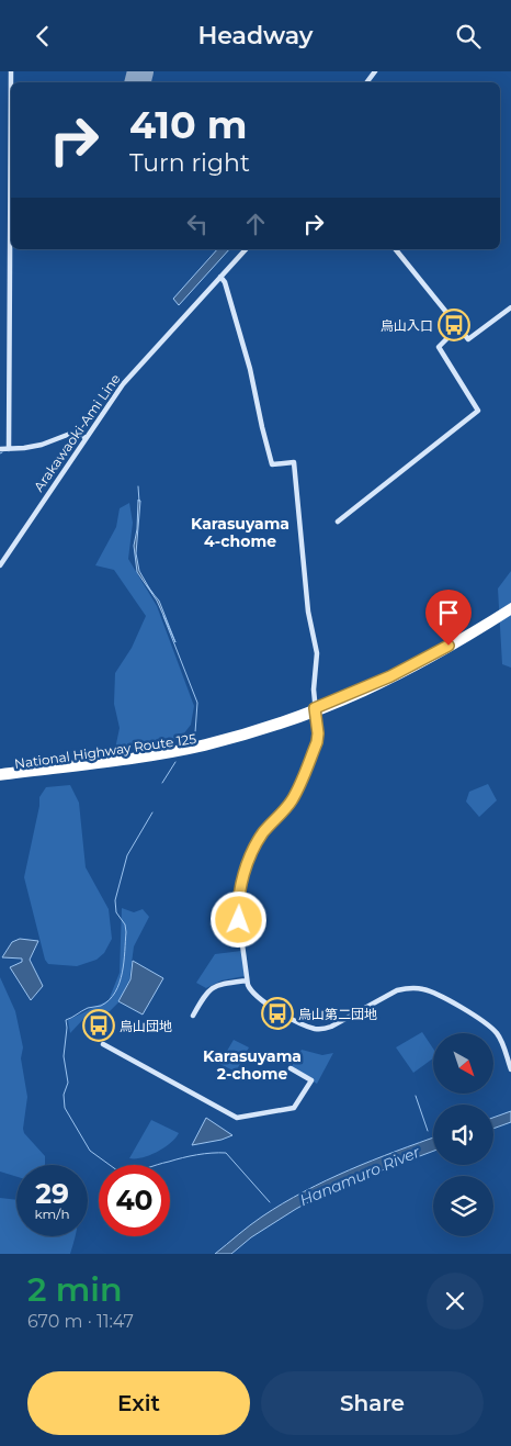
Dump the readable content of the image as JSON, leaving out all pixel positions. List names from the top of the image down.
{
  "streets": {
    "highway": ["National Highway Route 125"],
    "street": ["Arakawaoki-Ami Line"]
  },
  "districts": ["Karasuyama 4-chome", "Karasuyama 2-chome"],
  "water": ["Hanamuro River"],
  "places": {
    "bus stop": ["烏山入口", "烏山第二団地", "烏山団地"]
  },
  "north": "bottom right",
  "page": {
    "header": "Headway",
    "turn": ["410 m", "Turn right"],
    "speed": "29 km/h",
    "limit": "40",
    "heading": ["2 min", "670 m · 11:47"],
    "buttons": ["Exit", "Share"]
  }
}
